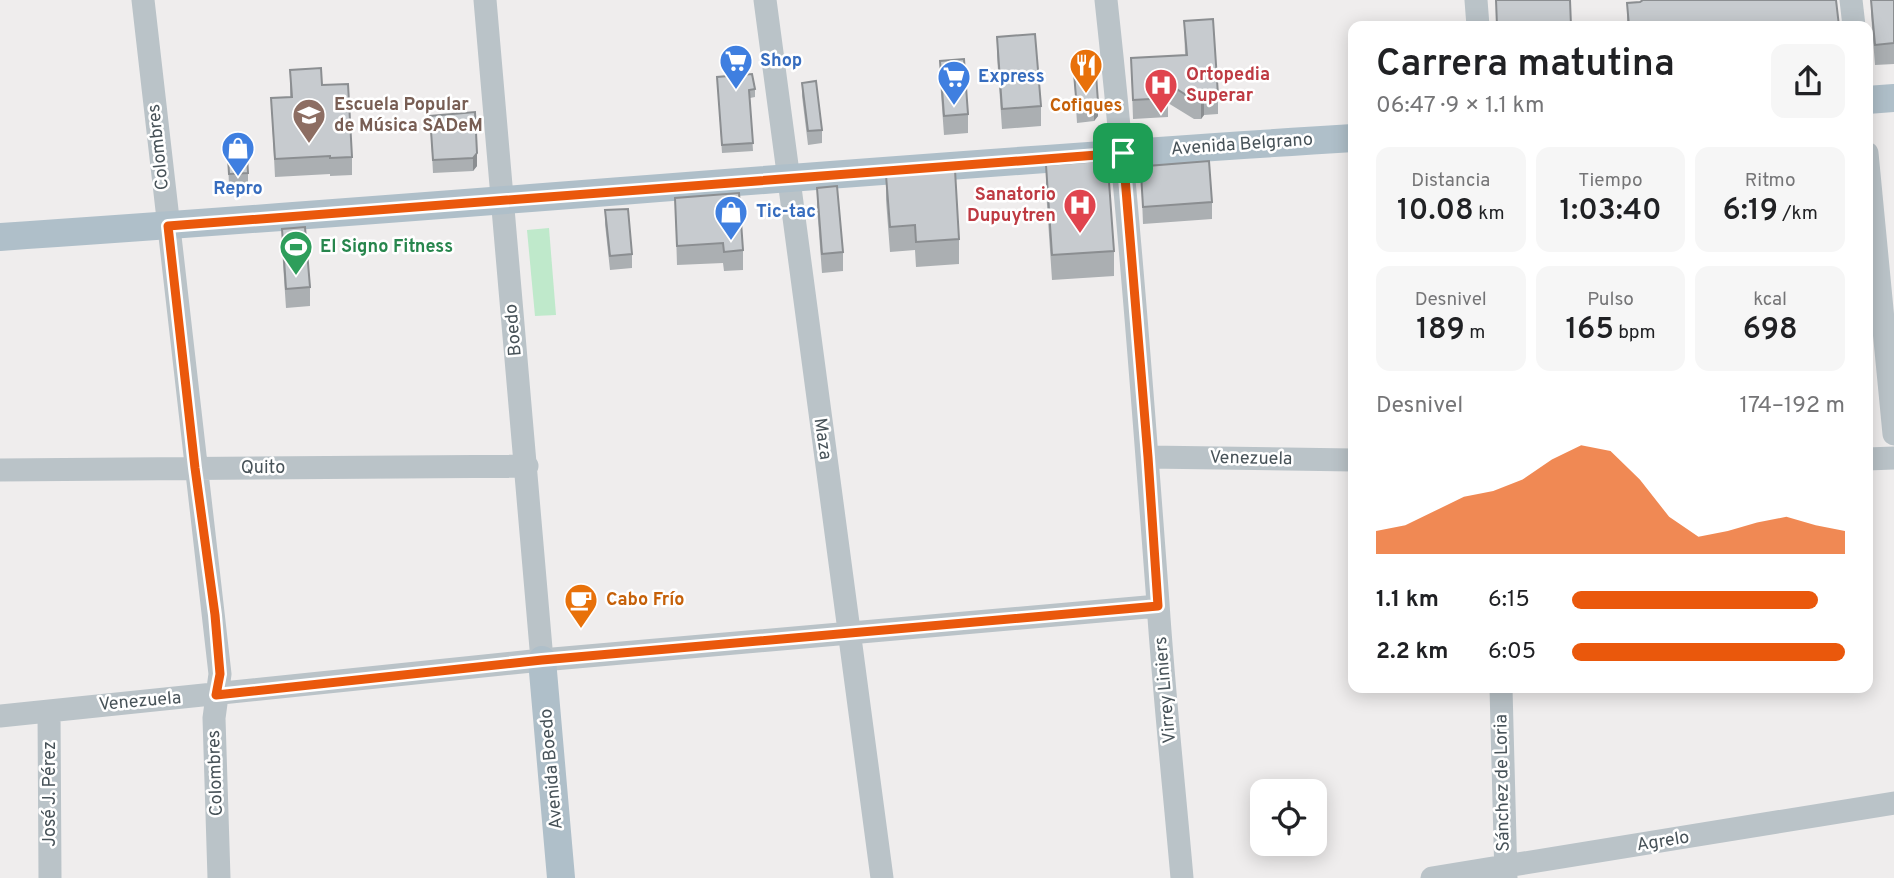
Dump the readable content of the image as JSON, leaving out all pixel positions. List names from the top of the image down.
{
  "streets": {
    "main road": ["Avenida Belgrano", "Avenida Boedo"],
    "street": [
      "Colombres",
      "Boedo",
      "Maza",
      "Venezuela",
      "Quito",
      "Virrey Liniers",
      "Sánchez de Loria",
      "José J. Pérez",
      "Agrelo"
    ]
  },
  "crossings": [
    ["Avenida Belgrano", "Colombres"],
    ["Avenida Belgrano", "Boedo"],
    ["Avenida Belgrano", "Maza"],
    ["Avenida Belgrano", "Virrey Liniers"],
    ["Colombres", "Venezuela"],
    ["Colombres", "Quito"],
    ["Boedo", "Venezuela"],
    ["Boedo", "Quito"],
    ["Boedo", "Avenida Boedo"],
    ["Maza", "Venezuela"],
    ["Venezuela", "Virrey Liniers"],
    ["Venezuela", "Avenida Boedo"],
    ["Venezuela", "José J. Pérez"],
    ["Sánchez de Loria", "Agrelo"]
  ],
  "places": {
    "supermarket": ["Shop", "Express"],
    "restaurant": ["Cofiques"],
    "hospital": ["Ortopedia Superar", "Sanatorio Dupuytren"],
    "school or university": ["Escuela Popular de Música SADeM"],
    "shop": ["Repro", "Tic-tac"],
    "sports": ["El Signo Fitness"],
    "cafe": ["Cabo Frío"]
  },
  "page": {
    "heading": ["Carrera matutina", "06:47 · 9 × 1.1 km"],
    "stats": [
      ["Distancia", "10.08 km"],
      ["Tiempo", "1:03:40"],
      ["Ritmo", "6:19 /km"],
      ["Desnivel", "189 m"],
      ["Pulso", "165 bpm"],
      ["kcal", "698"]
    ],
    "chart": ["Desnivel", "174–192 m"],
    "list": [
      {
        "name": "1.1 km",
        "note": "6:15"
      },
      {
        "name": "2.2 km",
        "note": "6:05"
      }
    ]
  }
}
